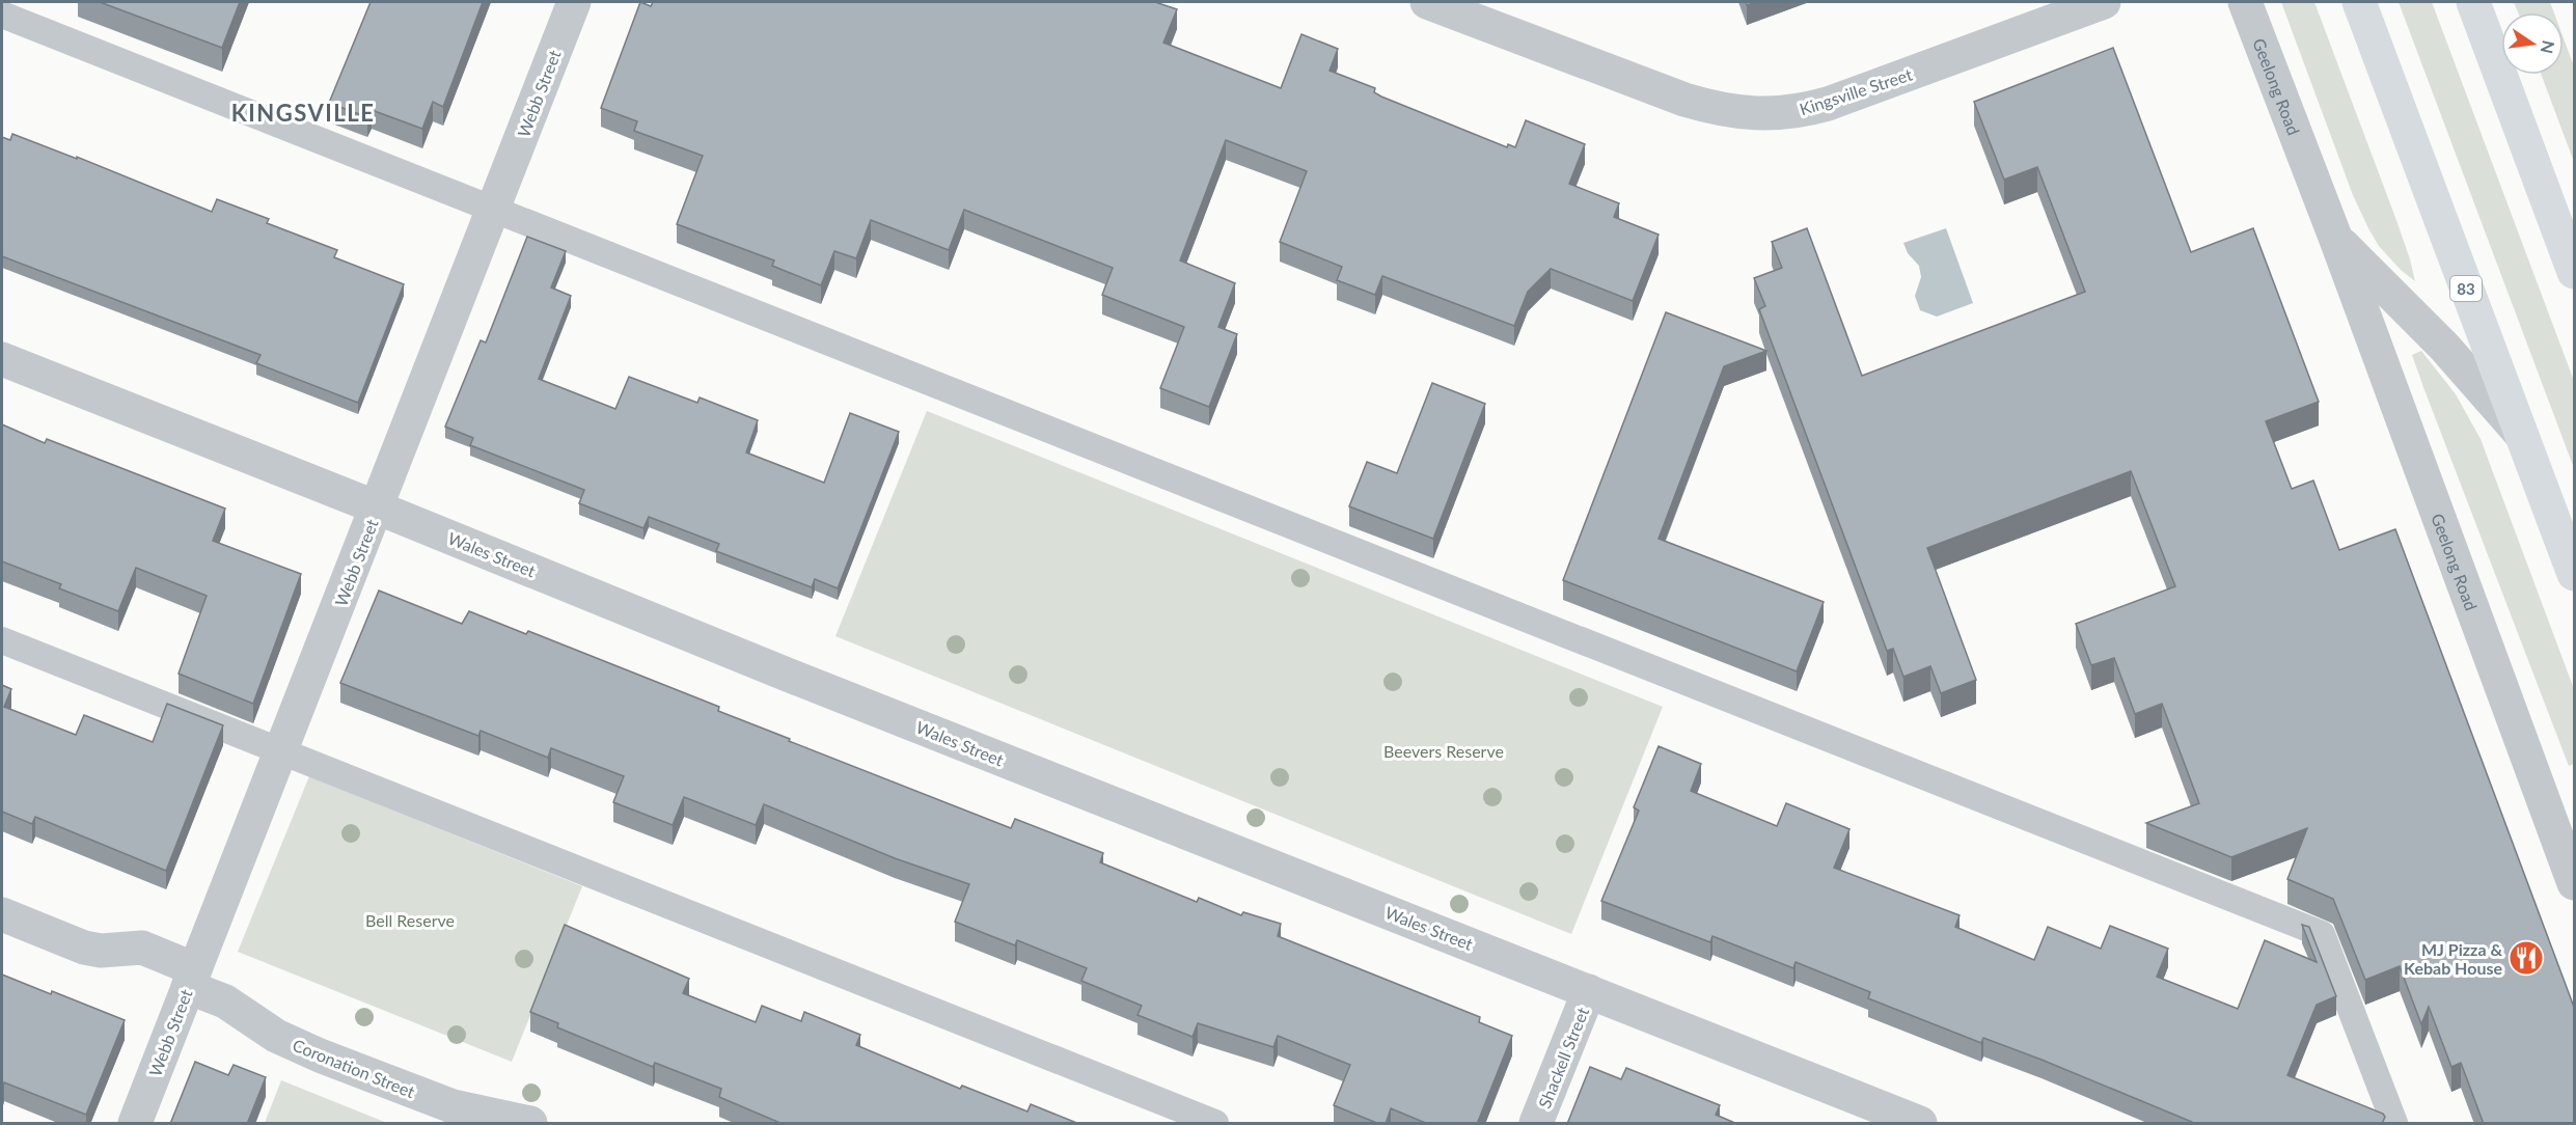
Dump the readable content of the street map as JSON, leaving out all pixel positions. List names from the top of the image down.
{
  "streets": {
    "highway": ["Geelong Road", "83"],
    "street": [
      "Kingsville Street",
      "Webb Street",
      "Wales Street",
      "Shackell Street",
      "Coronation Street"
    ]
  },
  "crossings": [
    ["Webb Street", "Wales Street"],
    ["Webb Street", "Coronation Street"],
    ["Wales Street", "Shackell Street"]
  ],
  "districts": ["KINGSVILLE"],
  "parks": ["Beevers Reserve", "Bell Reserve"],
  "places": {
    "restaurant": ["MJ Pizza & Kebab House"]
  },
  "north": "right"
}
